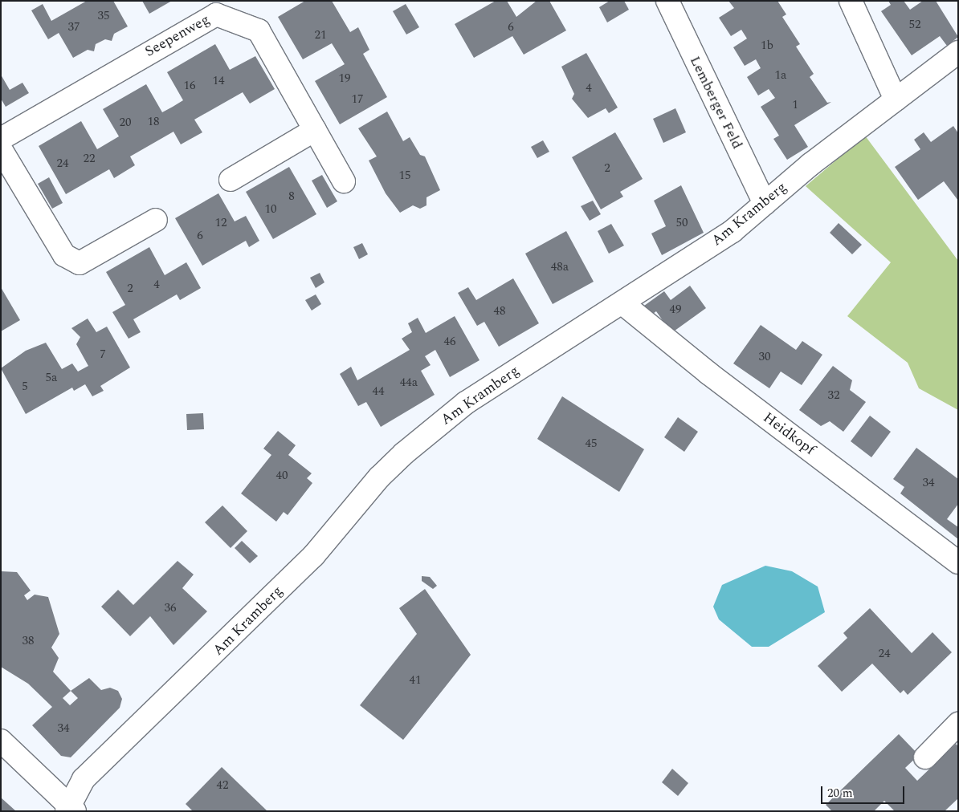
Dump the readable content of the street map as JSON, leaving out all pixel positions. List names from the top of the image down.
{
  "streets": {
    "street": [
      "Seepenweg",
      "Lemberger Feld",
      "Am Kramberg",
      "Heidkopf"
    ]
  },
  "crossings": [
    ["Lemberger Feld", "Am Kramberg"],
    ["Am Kramberg", "Heidkopf"]
  ],
  "house_numbers": [
    "35",
    "52",
    "37",
    "6",
    "21",
    "1b",
    "1a",
    "19",
    "14",
    "16",
    "4",
    "17",
    "1",
    "18",
    "20",
    "22",
    "24",
    "2",
    "15",
    "8",
    "10",
    "12",
    "50",
    "6",
    "48a",
    "4",
    "2",
    "49",
    "48",
    "46",
    "7",
    "30",
    "5a",
    "44a",
    "5",
    "44",
    "32",
    "45",
    "40",
    "34",
    "36",
    "38",
    "24",
    "41",
    "34",
    "42"
  ],
  "scale_bar": "20 m"
}
